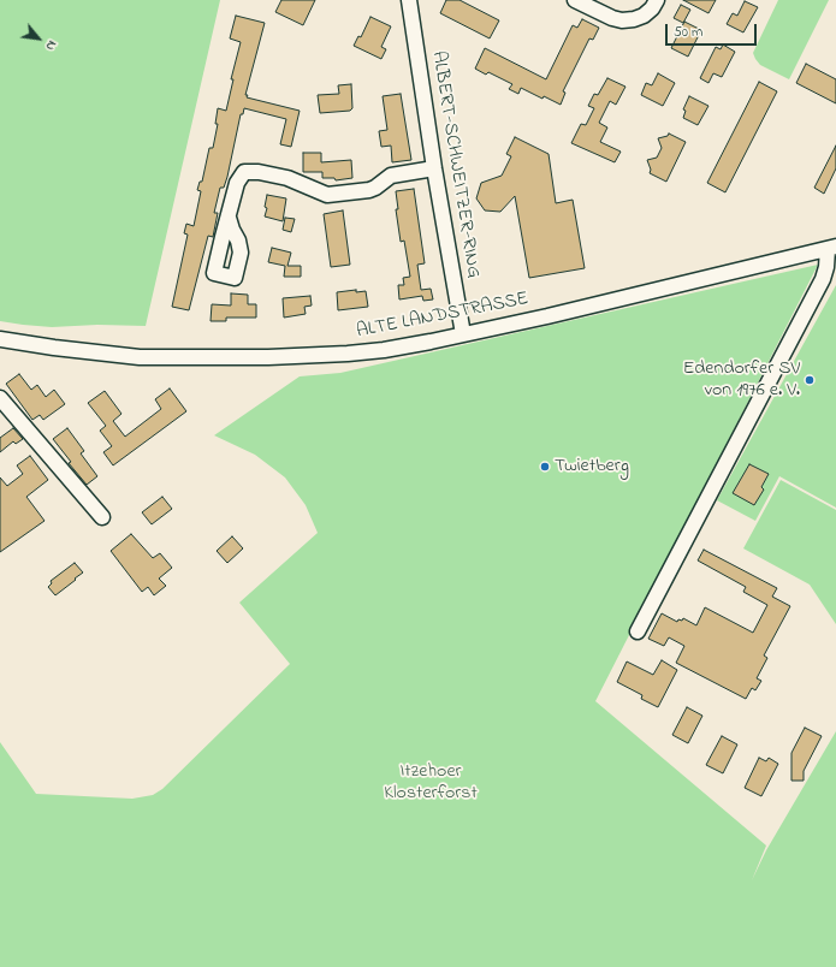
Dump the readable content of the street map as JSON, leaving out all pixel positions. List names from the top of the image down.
{
  "streets": {
    "street": ["ALBERT-SCHWEITZER-RING", "ALTE LANDSTRASSE"]
  },
  "crossings": [
    ["ALBERT-SCHWEITZER-RING", "ALTE LANDSTRASSE"]
  ],
  "parks": ["Itzehoer Klosterforst"],
  "places": ["Edendorfer SV von 1976 e. V.", "Twietberg"],
  "scale_bar": "50 m",
  "north": "bottom right"
}
